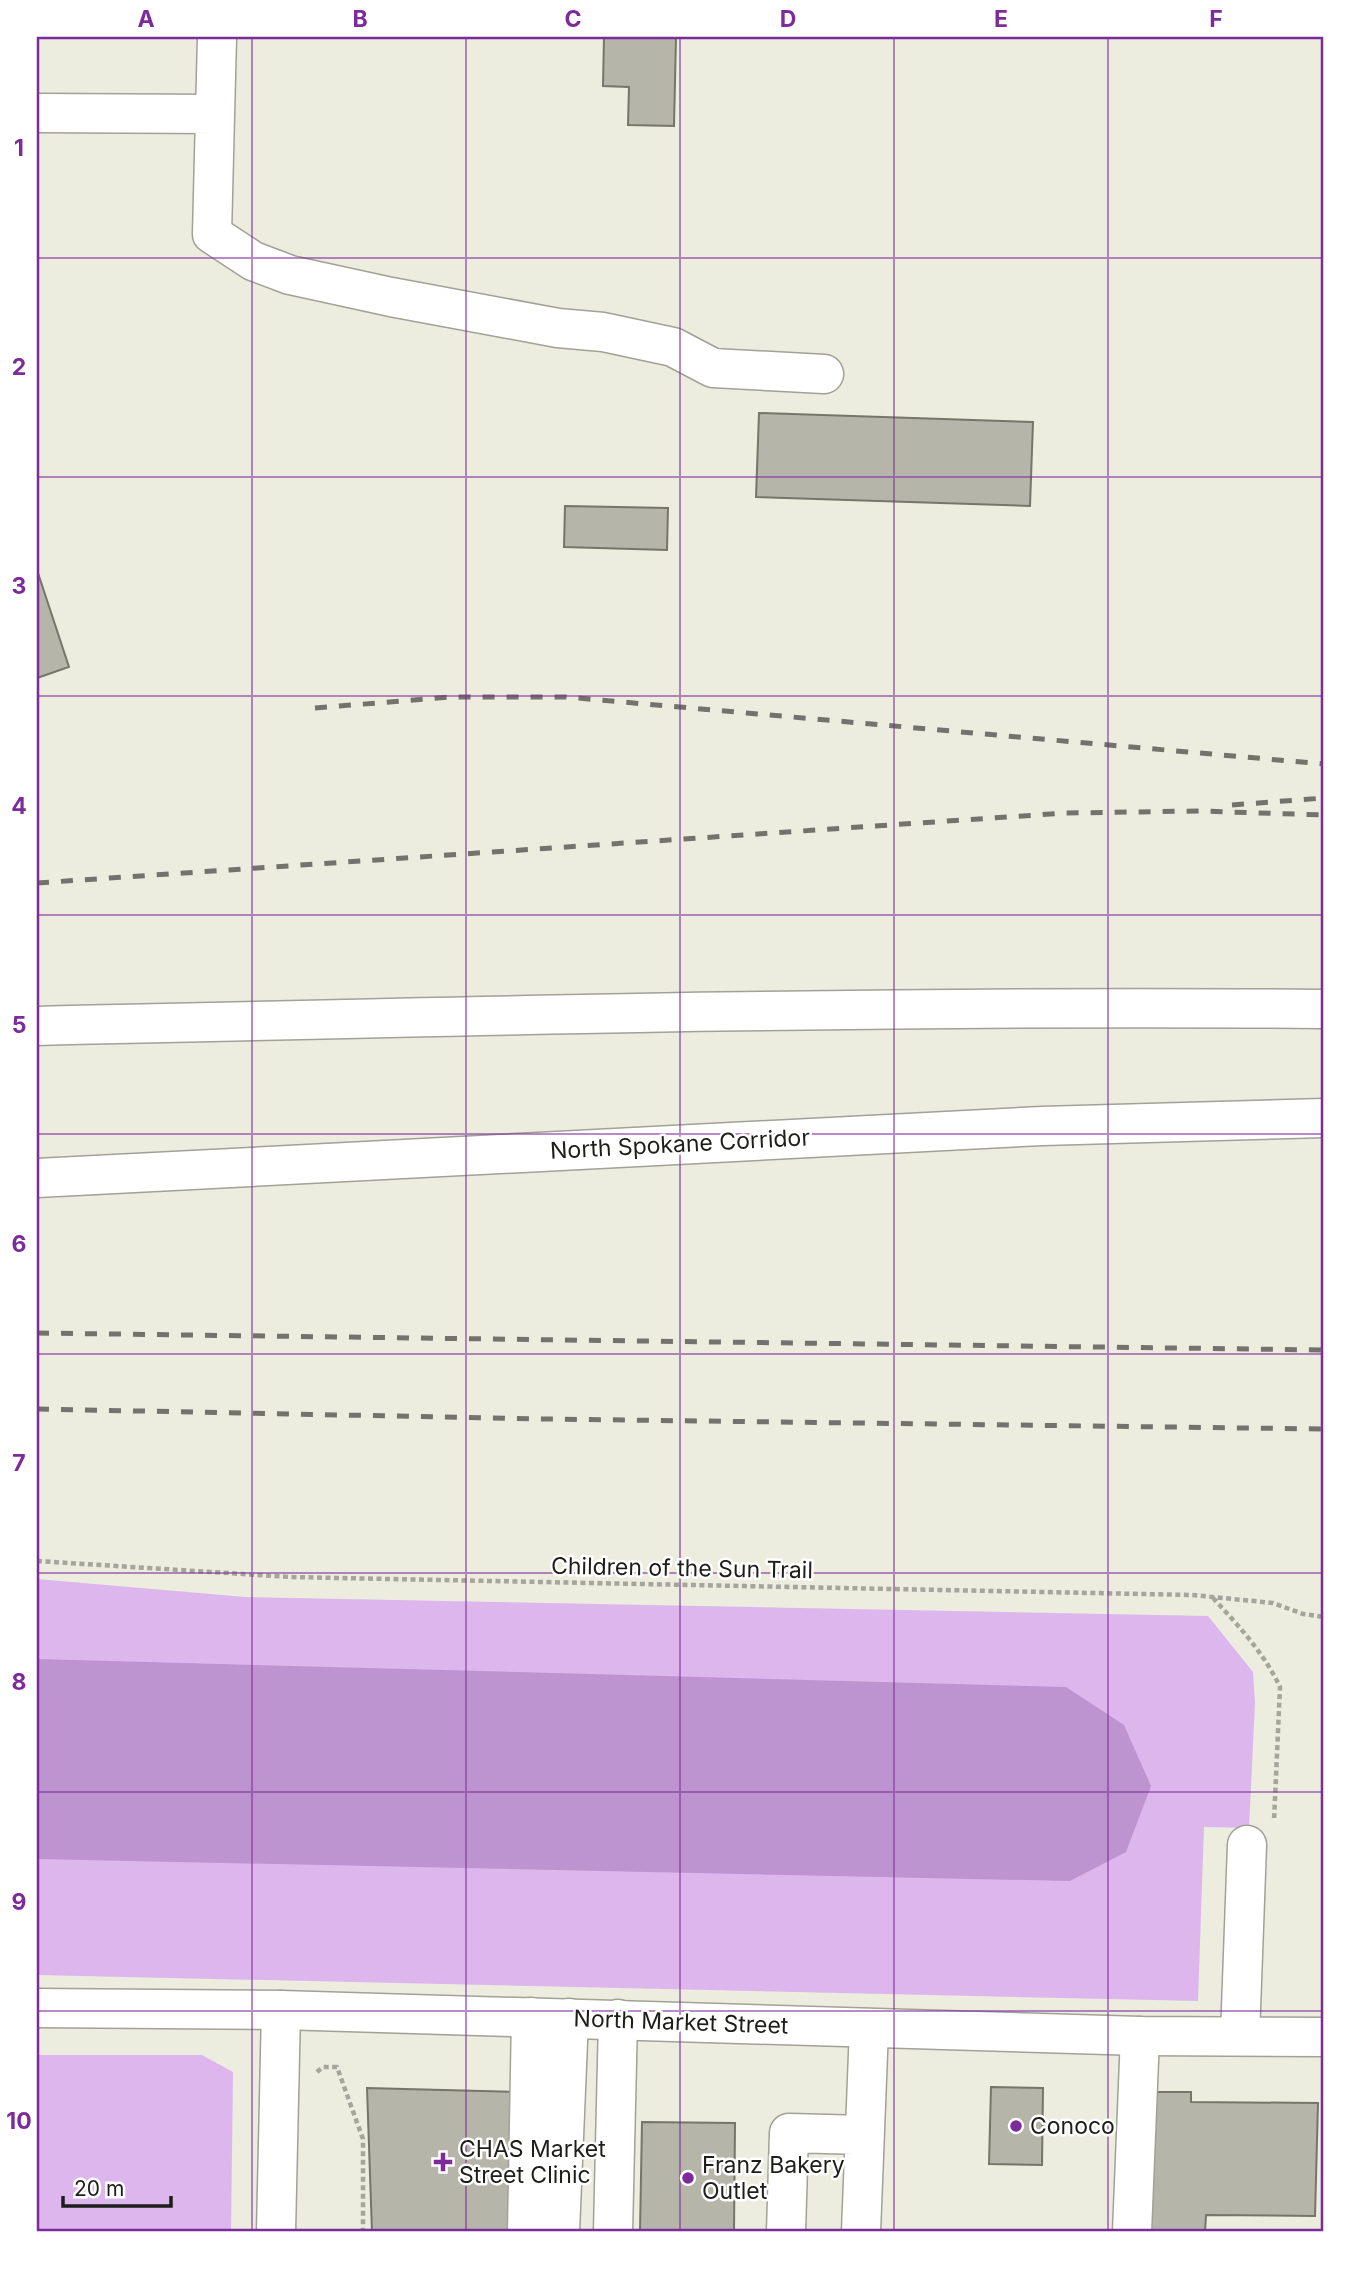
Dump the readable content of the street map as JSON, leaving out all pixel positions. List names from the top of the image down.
{
  "streets": {
    "main road": ["North Spokane Corridor", "North Market Street"],
    "path": ["Children of the Sun Trail"]
  },
  "places": {
    "other": ["Conoco", "Franz Bakery Outlet"],
    "health": ["CHAS Market Street Clinic"]
  },
  "scale_bar": "20 m",
  "grid": {
    "columns": [
      "A",
      "B",
      "C",
      "D",
      "E",
      "F"
    ],
    "rows": [
      "1",
      "2",
      "3",
      "4",
      "5",
      "6",
      "7",
      "8",
      "9",
      "10"
    ]
  }
}
